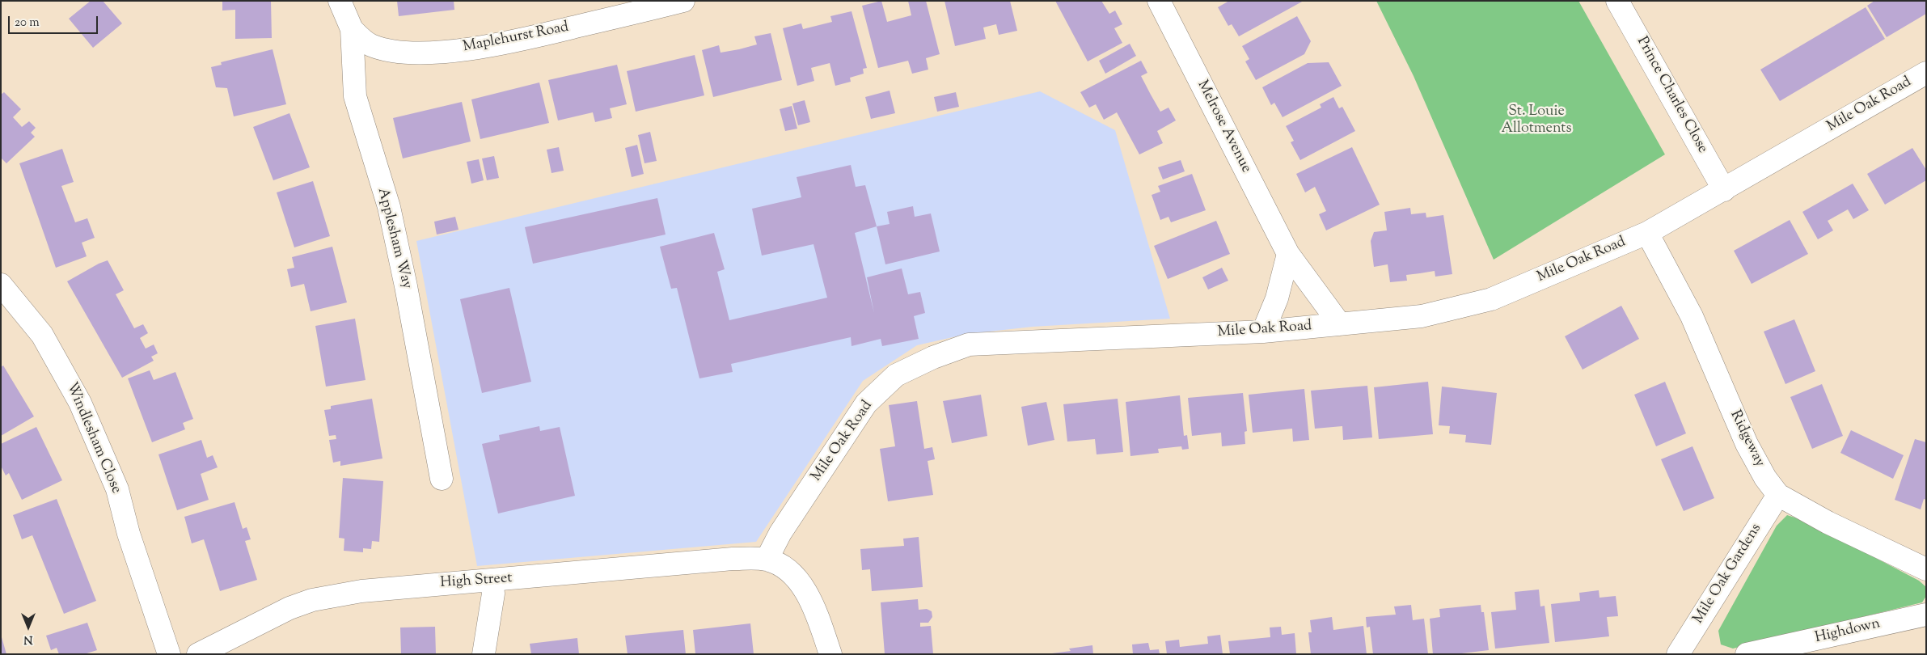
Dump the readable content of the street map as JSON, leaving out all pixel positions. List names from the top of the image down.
{
  "streets": {
    "street": [
      "Maplehurst Road",
      "Prince Charles Close",
      "Mile Oak Road",
      "Melrose Avenue",
      "Applesham Way",
      "Windlesham Close",
      "Ridgeway",
      "Mile Oak Gardens",
      "High Street",
      "Highdown"
    ]
  },
  "crossings": [
    ["Maplehurst Road", "Applesham Way"],
    ["Prince Charles Close", "Mile Oak Road"],
    ["Mile Oak Road", "Melrose Avenue"],
    ["Mile Oak Road", "Ridgeway"],
    ["Mile Oak Road", "High Street"],
    ["Ridgeway", "Mile Oak Gardens"]
  ],
  "parks": ["St. Louie Allotments"],
  "scale_bar": "20 m",
  "north": "bottom"
}
